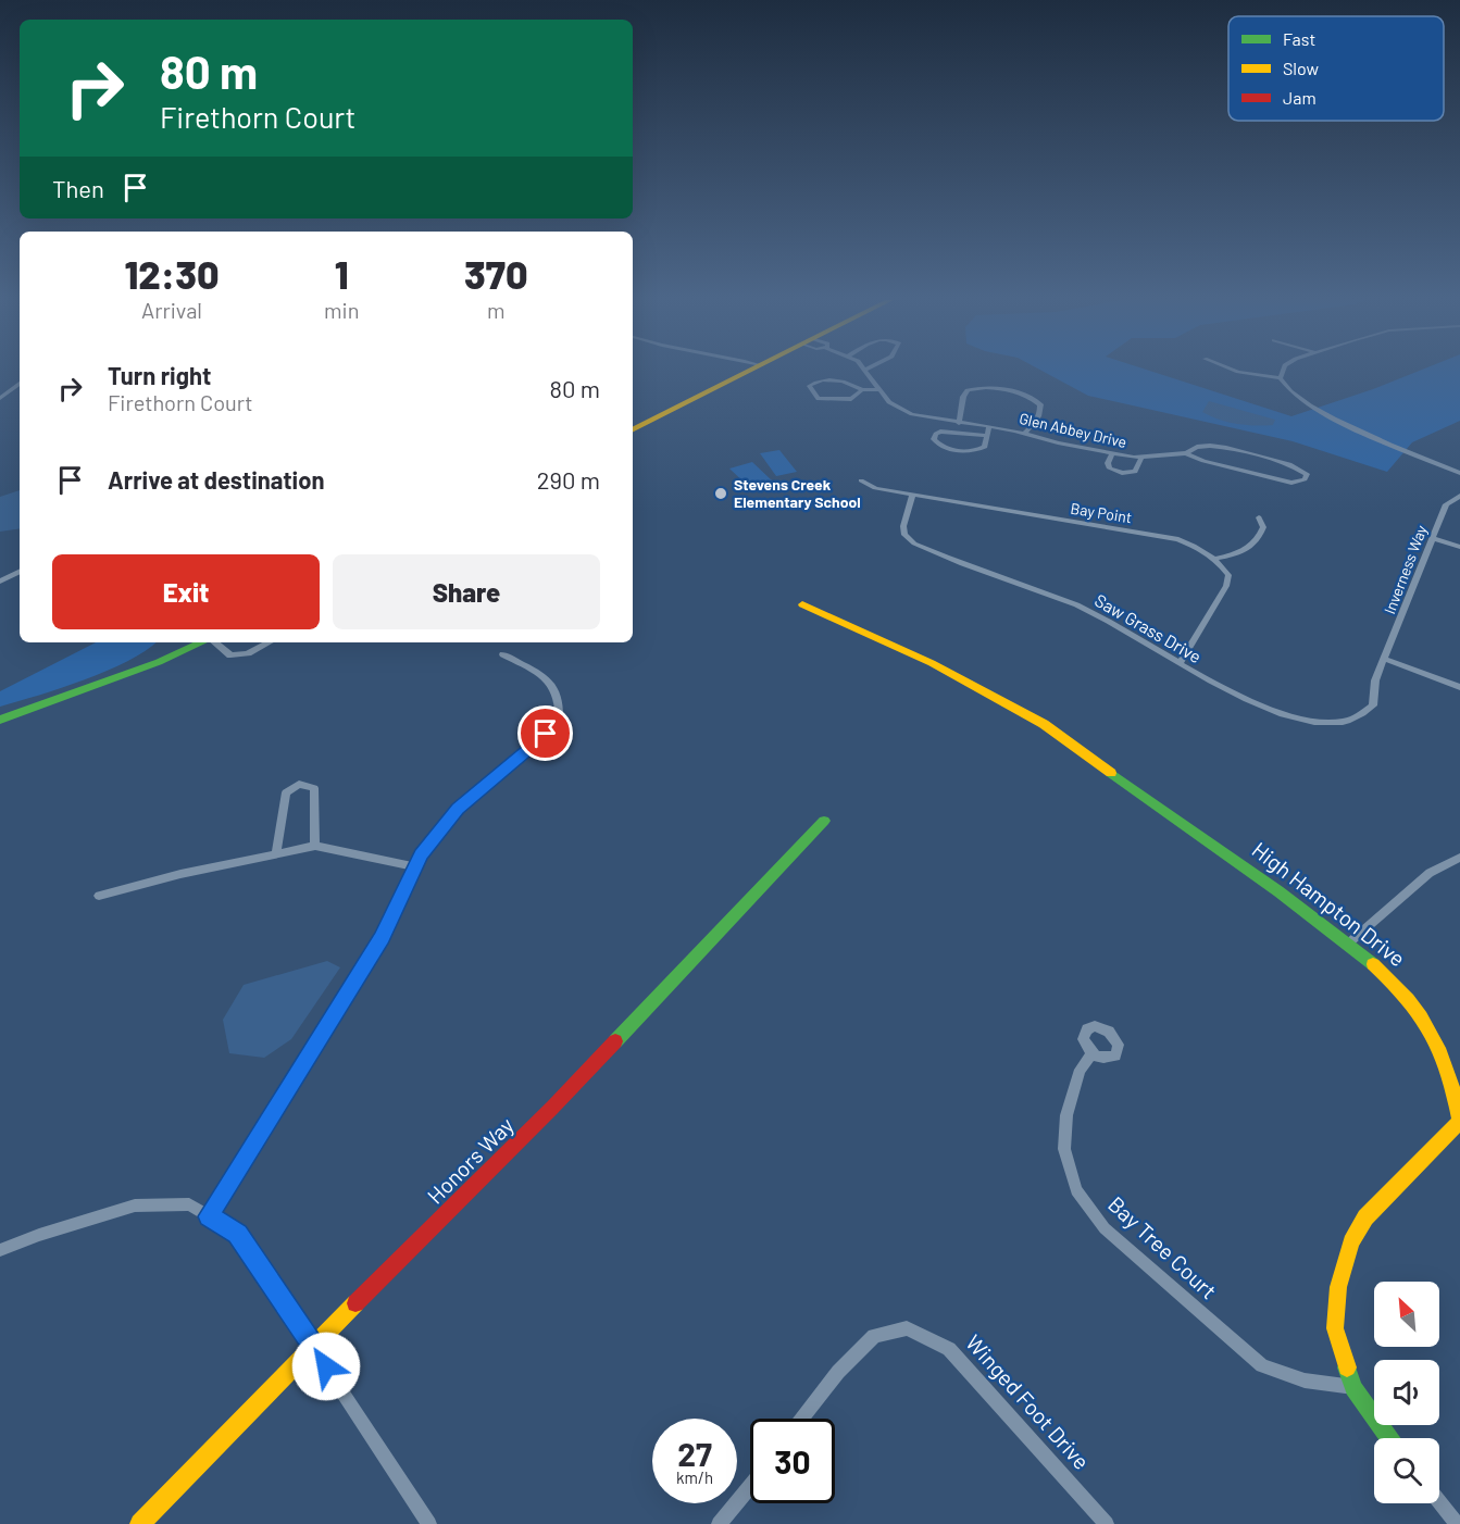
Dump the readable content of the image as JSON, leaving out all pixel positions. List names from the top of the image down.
{
  "streets": {
    "street": [
      "Glen Abbey Drive",
      "Bay Point",
      "Inverness Way",
      "Saw Grass Drive",
      "High Hampton Drive",
      "Honors Way",
      "Bay Tree Court",
      "Winged Foot Drive"
    ]
  },
  "crossings": [
    ["Bay Point", "Saw Grass Drive"],
    ["Inverness Way", "Saw Grass Drive"],
    ["High Hampton Drive", "Bay Tree Court"]
  ],
  "places": ["Stevens Creek Elementary School"],
  "legend": ["Fast", "Slow", "Jam"],
  "north": "top left",
  "page": {
    "turn": ["80 m", "Firethorn Court"],
    "then": "Then",
    "eta": [
      "12:30",
      "Arrival",
      "1",
      "min",
      "370",
      "m"
    ],
    "list": [
      {
        "name": "Turn right",
        "note": "Firethorn Court",
        "value": "80 m"
      },
      {
        "name": "Arrive at destination",
        "value": "290 m"
      }
    ],
    "buttons": ["Exit", "Share"],
    "speed": "27 km/h",
    "limit": "30"
  }
}
